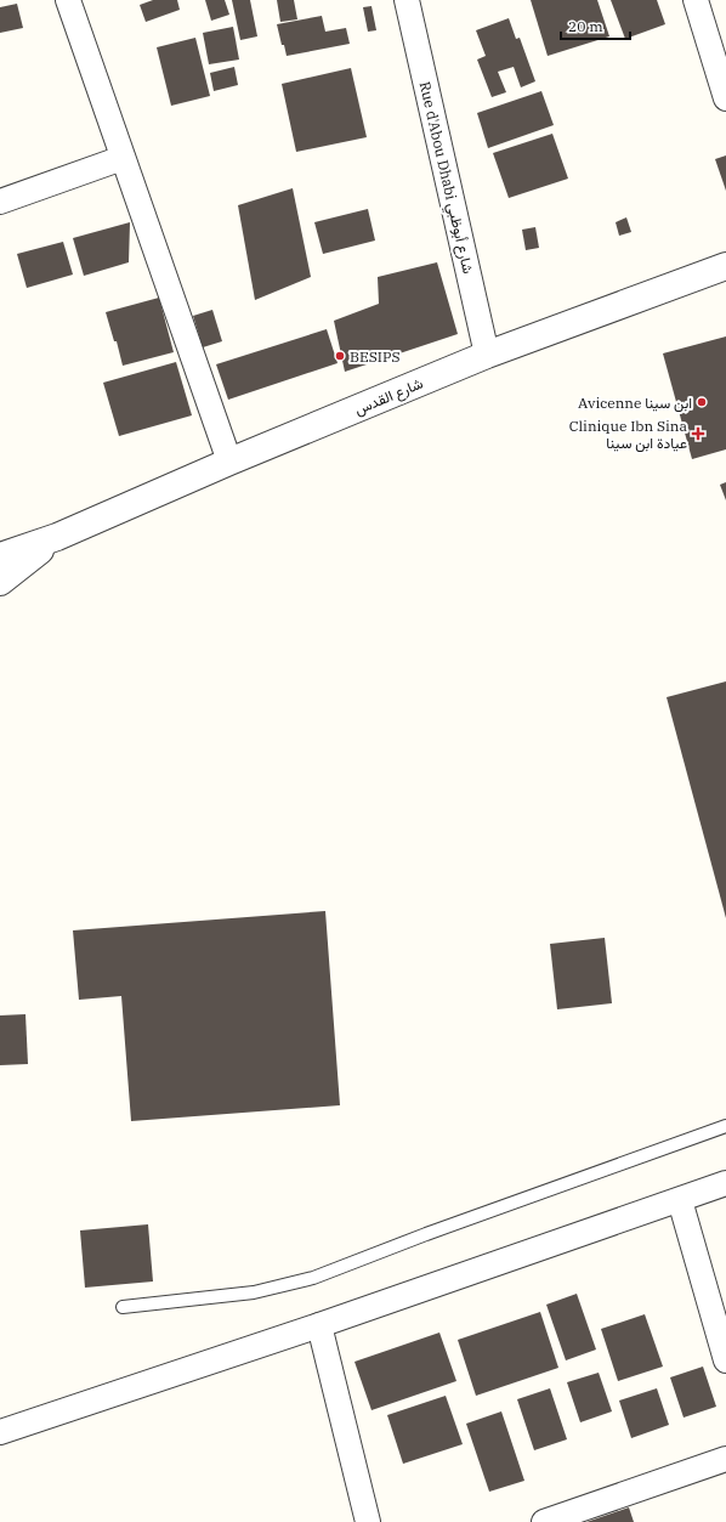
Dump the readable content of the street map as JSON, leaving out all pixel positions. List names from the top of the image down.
{
  "streets": {
    "street": ["Rue d'Abou Dhabi شارع أبوظبي", "شارع القدس"]
  },
  "crossings": [
    ["Rue d'Abou Dhabi شارع أبوظبي", "شارع القدس"]
  ],
  "places": {
    "other": ["BESIPS", "Avicenne ابن سينا"],
    "health": ["Clinique Ibn Sina عيادة ابن سينا"]
  },
  "scale_bar": "20 m"
}
